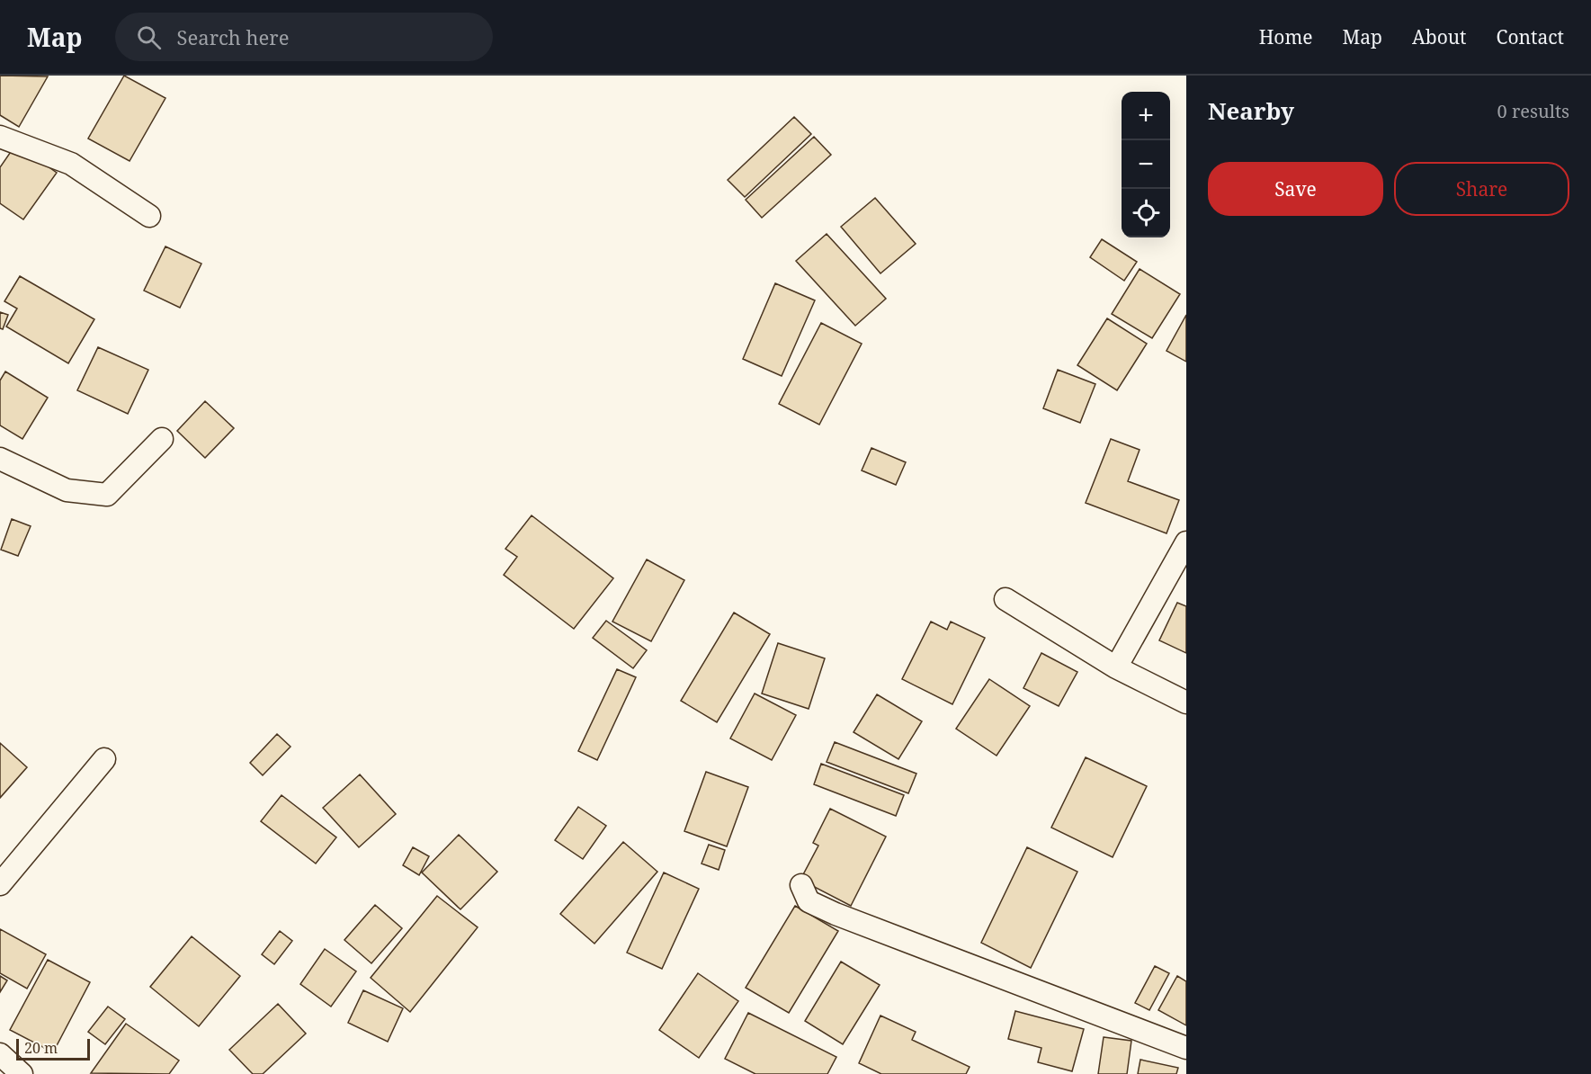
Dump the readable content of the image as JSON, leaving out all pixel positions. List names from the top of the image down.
{
  "scale_bar": "20 m",
  "page": {
    "header": "Map",
    "search": "Search here",
    "nav": [
      "Home",
      "Map",
      "About",
      "Contact"
    ],
    "heading": ["Nearby", "0 results"],
    "map_buttons": ["+", "−"],
    "buttons": ["Save", "Share"],
    "scale": "20 m"
  }
}
